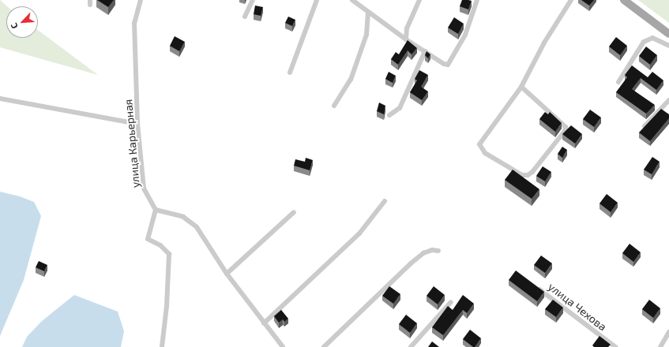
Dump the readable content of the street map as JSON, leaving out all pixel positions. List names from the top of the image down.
{
  "streets": {
    "street": ["улица Карьерная", "улица Чехова"]
  },
  "north": "bottom left"
}
